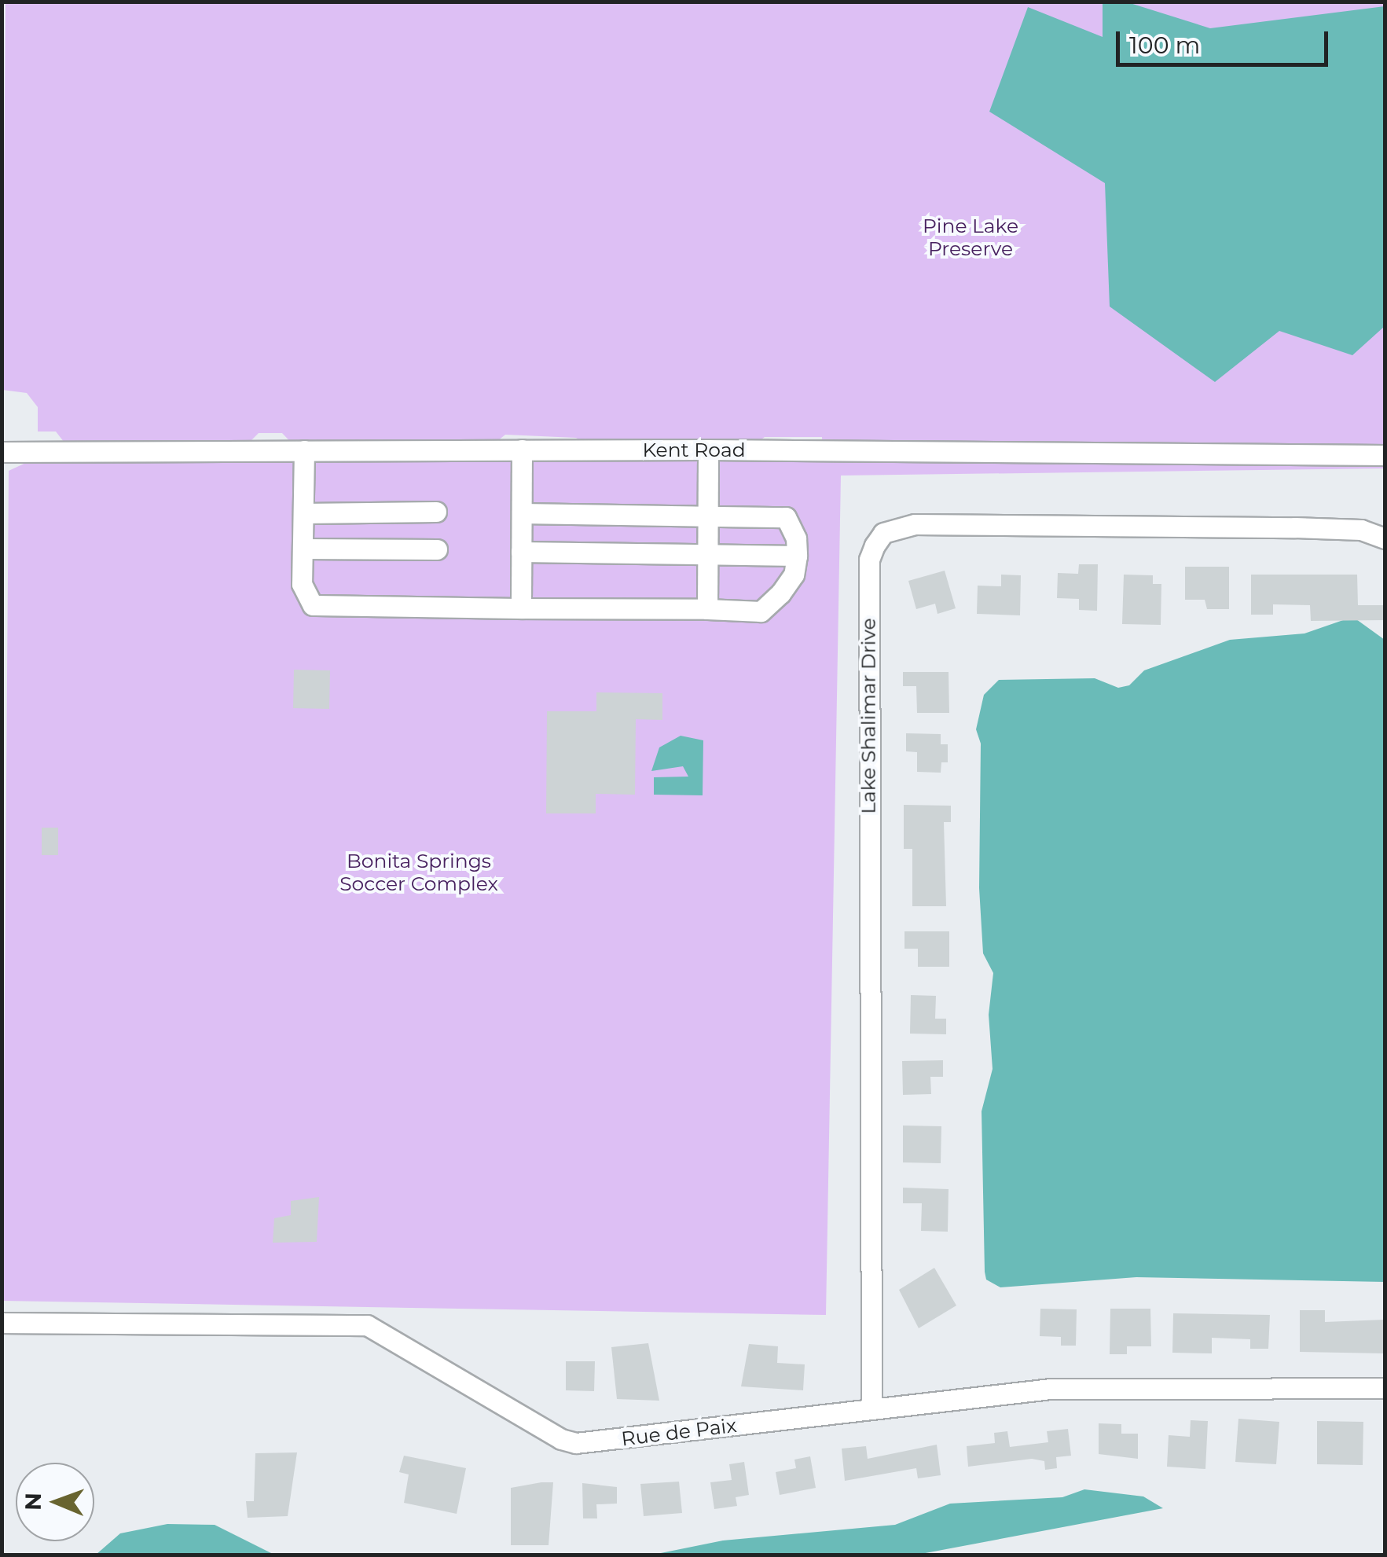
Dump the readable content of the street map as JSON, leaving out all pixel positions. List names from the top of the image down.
{
  "streets": {
    "street": ["Kent Road", "Lake Shalimar Drive", "Rue de Paix"]
  },
  "crossings": [
    ["Lake Shalimar Drive", "Rue de Paix"]
  ],
  "parks": ["Pine Lake Preserve", "Bonita Springs Soccer Complex"],
  "scale_bar": "100 m",
  "north": "left"
}
